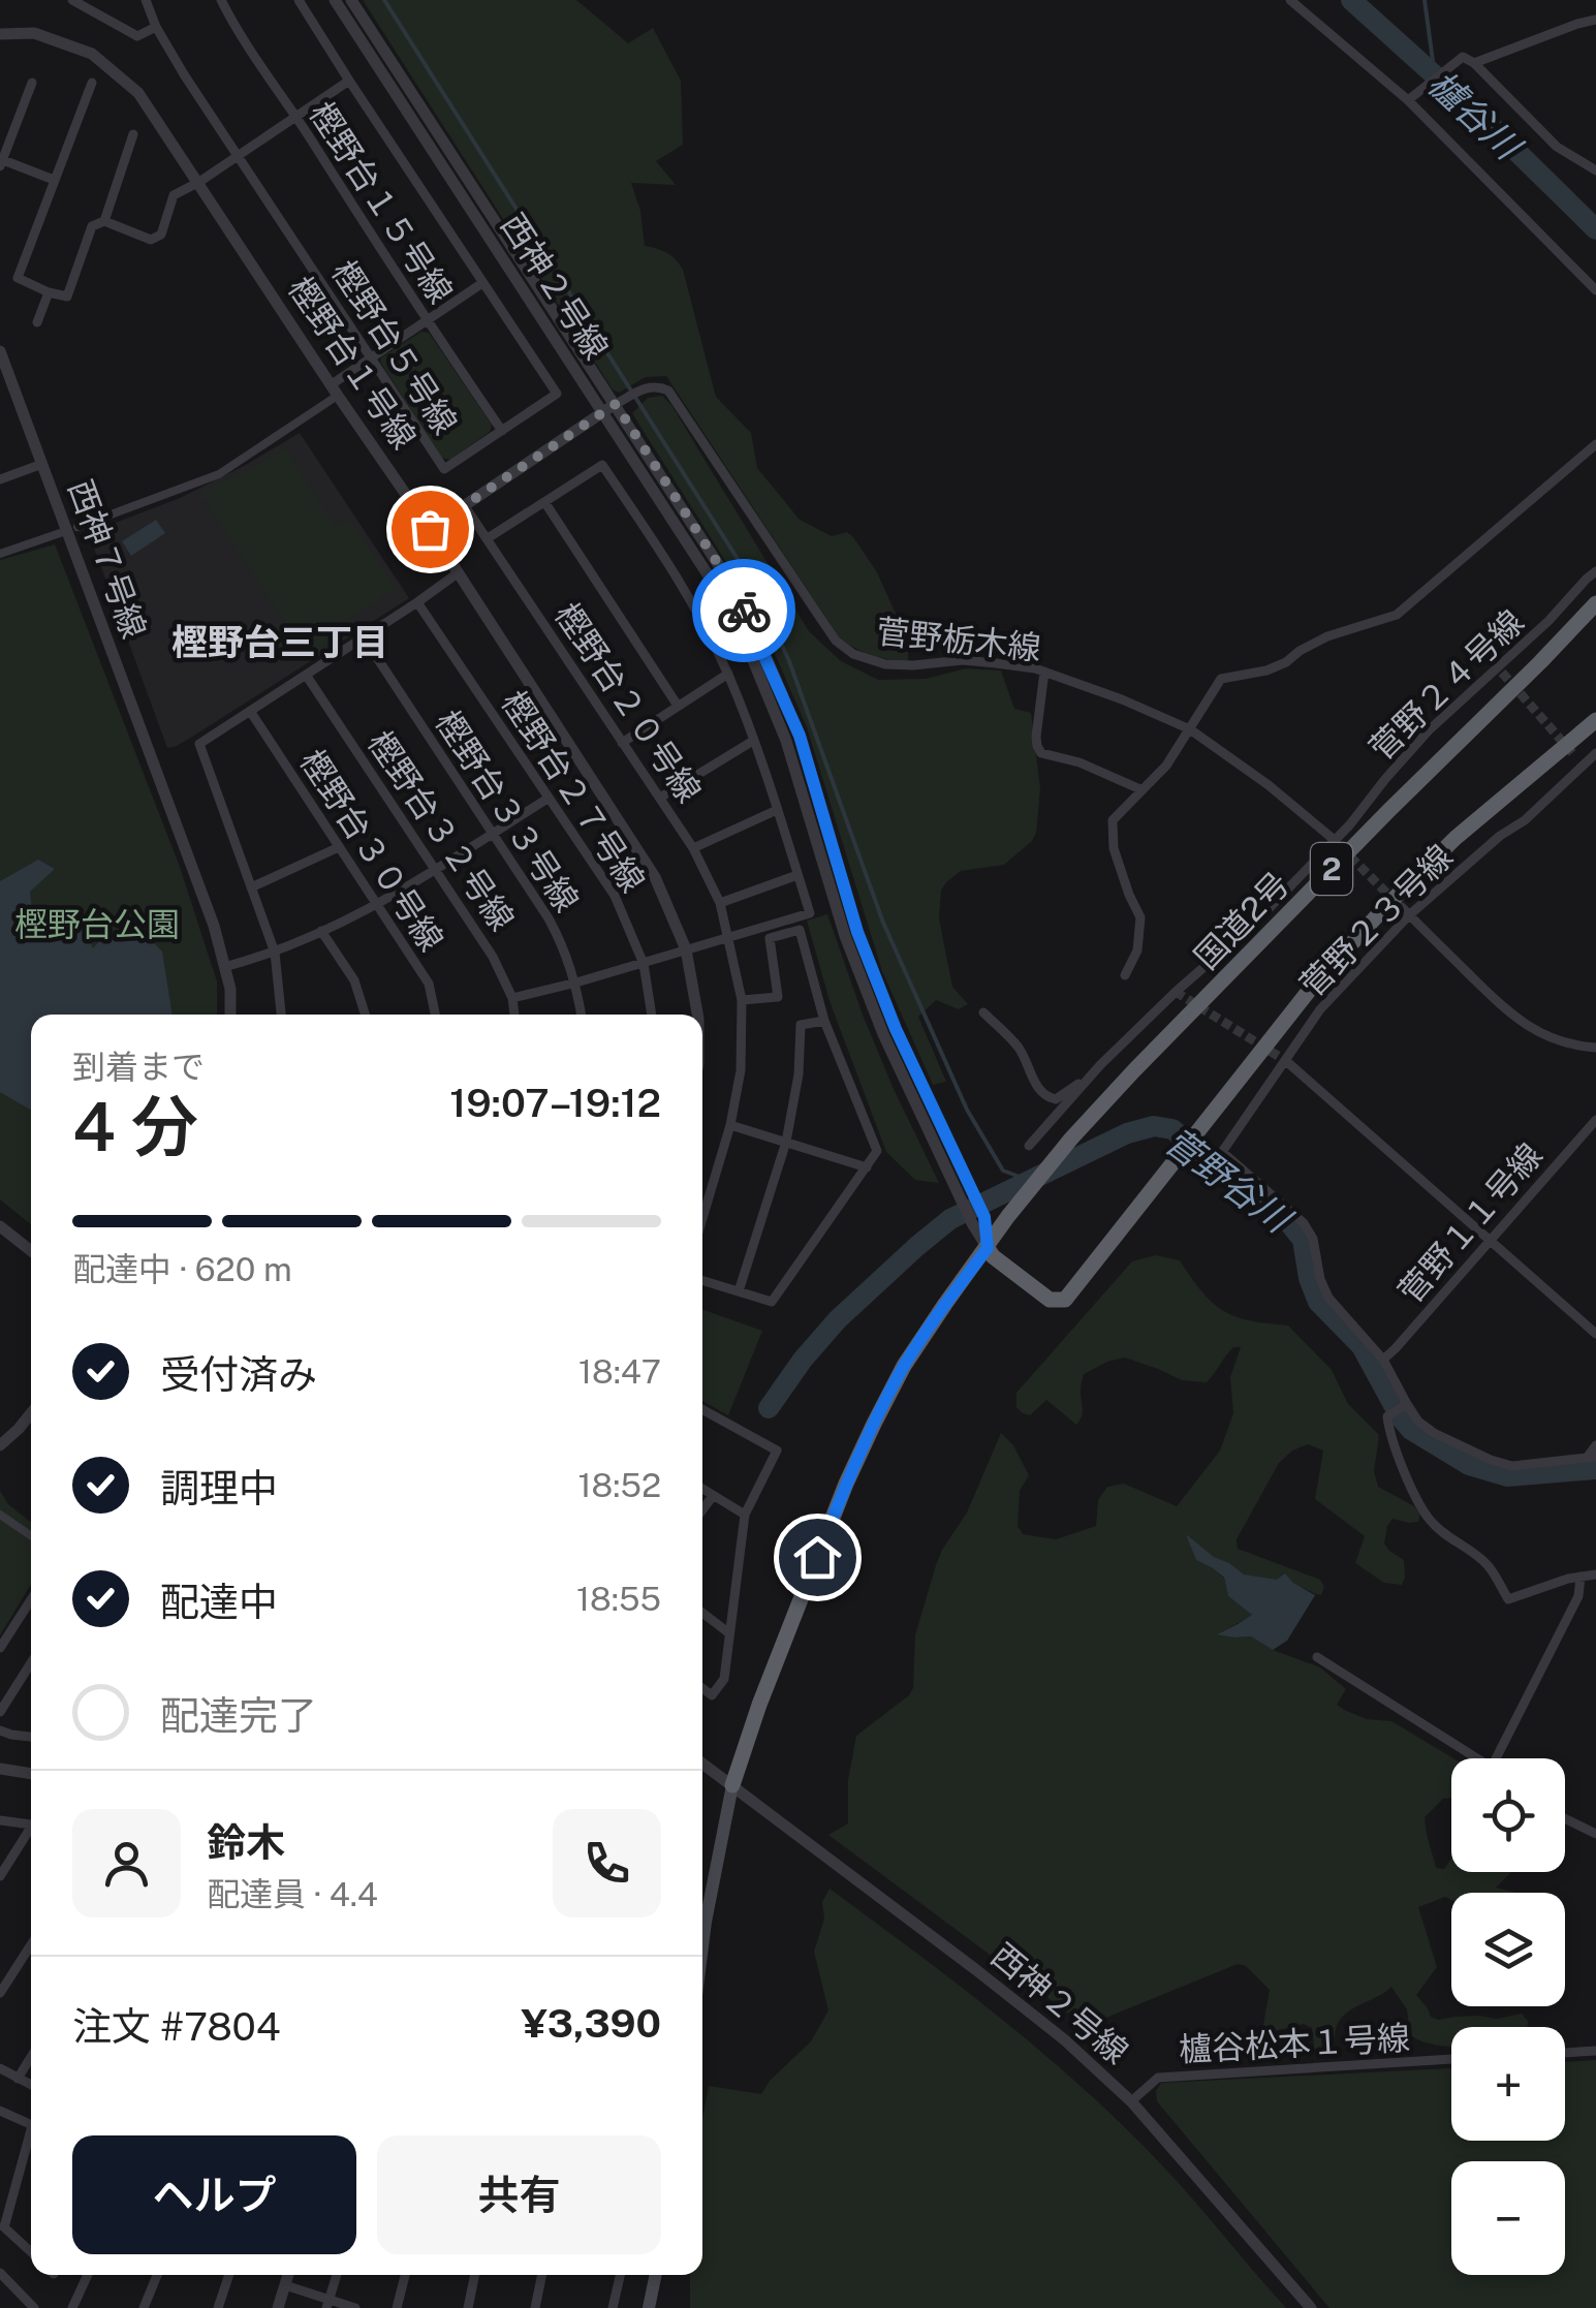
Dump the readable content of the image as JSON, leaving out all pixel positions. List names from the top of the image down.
{
  "streets": {
    "highway": ["2", "国道2号"],
    "street": [
      "樫野台１５号線",
      "西神２号線",
      "樫野台５号線",
      "樫野台１号線",
      "西神７号線",
      "菅野栃木線",
      "菅野２４号線",
      "樫野台２０号線",
      "樫野台２７号線",
      "樫野台３３号線",
      "樫野台３２号線",
      "樫野台３０号線",
      "菅野２３号線",
      "菅野１１号線",
      "櫨谷松本１号線"
    ]
  },
  "crossings": [
    ["樫野台１５号線", "樫野台５号線"],
    ["西神２号線", "菅野栃木線"],
    ["西神２号線", "2"],
    ["西神２号線", "国道2号"],
    ["西神２号線", "櫨谷松本１号線"],
    ["2", "国道2号"],
    ["菅野２３号線", "菅野１１号線"]
  ],
  "districts": ["樫野台三丁目"],
  "water": ["櫨谷川", "菅野谷川"],
  "parks": ["樫野台公園"],
  "page": {
    "heading": ["4 分", "到着まで", "19:07–19:12"],
    "panel": [
      "鈴木",
      "配達員 · 4.4",
      "注文 #7804",
      "¥3,390"
    ],
    "bar": "配達中 · 620 m",
    "list": [
      ["受付済み", "18:47"],
      ["調理中", "18:52"],
      ["配達中", "18:55"],
      "配達完了"
    ],
    "map_buttons": ["+", "−"],
    "buttons": ["ヘルプ", "共有"]
  }
}
